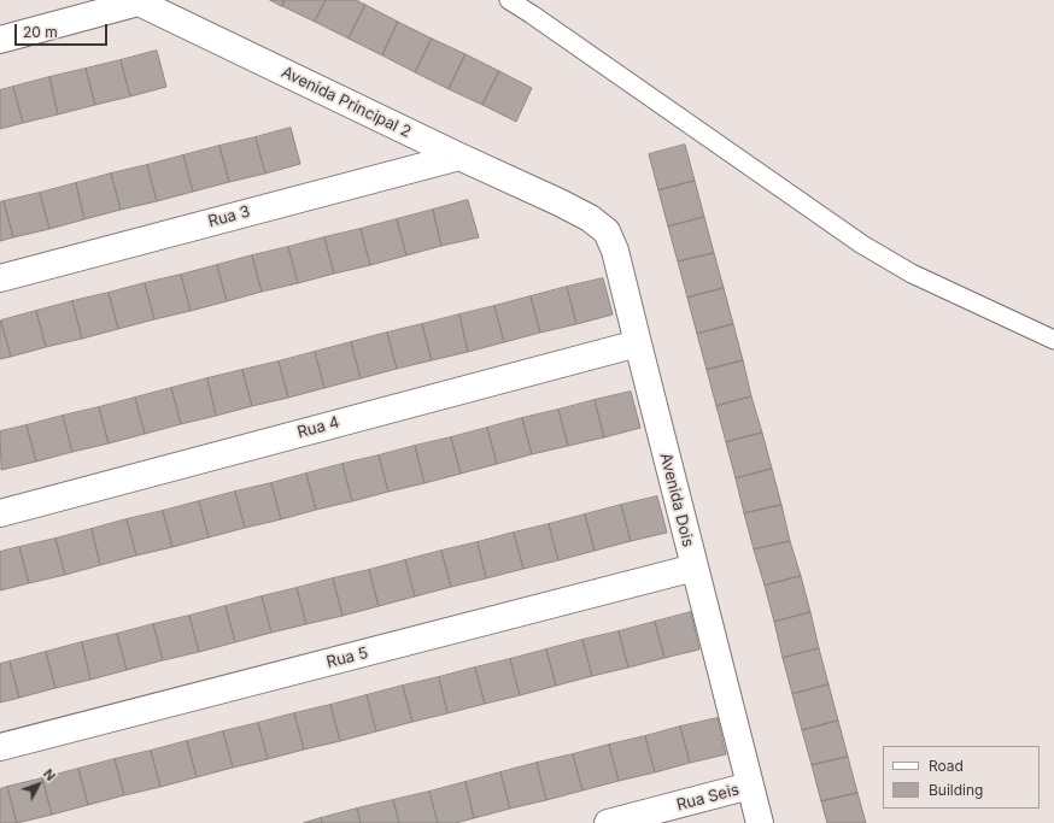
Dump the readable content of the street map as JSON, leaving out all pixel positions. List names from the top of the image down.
{
  "streets": {
    "street": [
      "Avenida Principal 2",
      "Rua 3",
      "Rua 4",
      "Avenida Dois",
      "Rua 5",
      "Rua Seis"
    ]
  },
  "crossings": [
    ["Avenida Principal 2", "Rua 3"],
    ["Avenida Principal 2", "Avenida Dois"],
    ["Rua 4", "Avenida Dois"],
    ["Avenida Dois", "Rua 5"],
    ["Avenida Dois", "Rua Seis"]
  ],
  "legend": ["Road", "Building"],
  "scale_bar": "20 m",
  "north": "top right"
}
